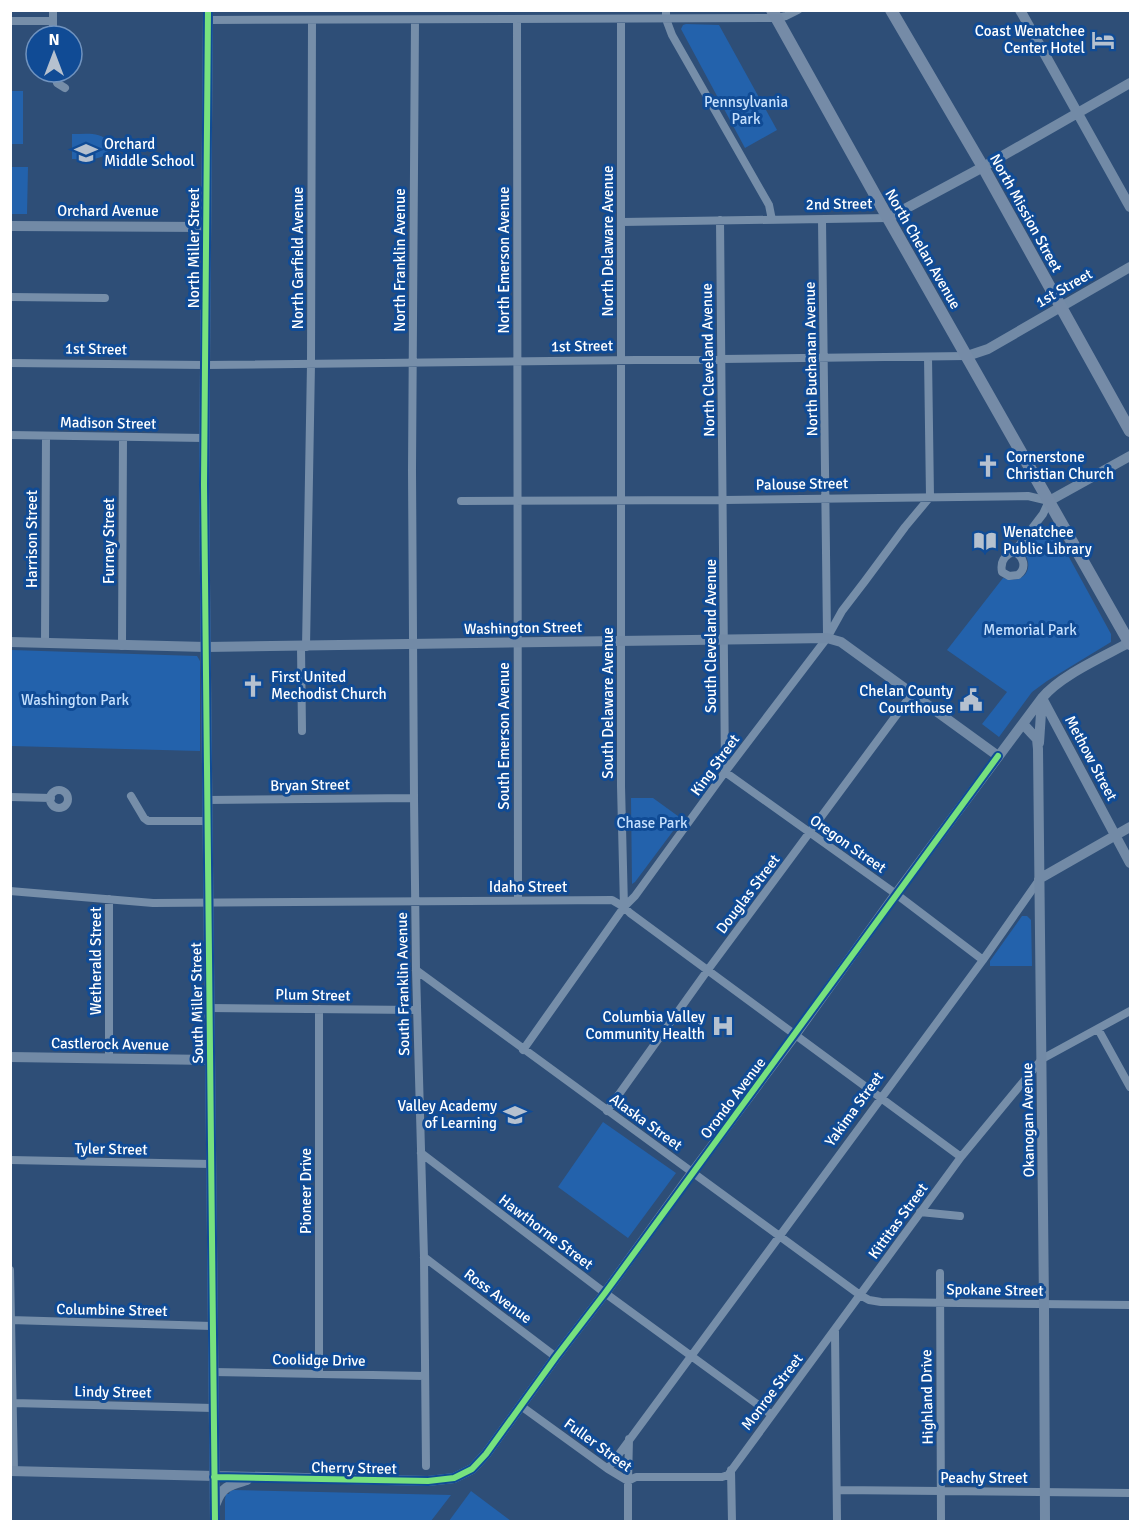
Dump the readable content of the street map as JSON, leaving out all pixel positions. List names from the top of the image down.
{
  "streets": {
    "main road": [
      "2nd Street",
      "Orchard Avenue",
      "North Mission Street",
      "North Miller Street",
      "North Chelan Avenue",
      "1st Street",
      "Washington Street",
      "Methow Street",
      "South Miller Street",
      "Castlerock Avenue",
      "Orondo Avenue",
      "Yakima Street",
      "Okanogan Avenue",
      "Cherry Street"
    ],
    "street": [
      "North Delaware Avenue",
      "North Garfield Avenue",
      "North Franklin Avenue",
      "North Emerson Avenue",
      "North Buchanan Avenue",
      "North Cleveland Avenue",
      "Madison Street",
      "Palouse Street",
      "Harrison Street",
      "Furney Street",
      "South Cleveland Avenue",
      "South Delaware Avenue",
      "South Emerson Avenue",
      "King Street",
      "Bryan Street",
      "Oregon Street",
      "Idaho Street",
      "Douglas Street",
      "Wetherald Street",
      "South Franklin Avenue",
      "Plum Street",
      "Alaska Street",
      "Tyler Street",
      "Pioneer Drive",
      "Kittitas Street",
      "Hawthorne Street",
      "Spokane Street",
      "Ross Avenue",
      "Columbine Street",
      "Coolidge Drive",
      "Lindy Street",
      "Monroe Street",
      "Highland Drive",
      "Fuller Street",
      "Peachy Street"
    ]
  },
  "crossings": [
    ["2nd Street", "North Mission Street"],
    ["2nd Street", "North Delaware Avenue"],
    ["2nd Street", "North Chelan Avenue"],
    ["2nd Street", "North Buchanan Avenue"],
    ["2nd Street", "North Cleveland Avenue"],
    ["Orchard Avenue", "North Miller Street"],
    ["North Mission Street", "1st Street"],
    ["North Delaware Avenue", "1st Street"],
    ["North Delaware Avenue", "Palouse Street"],
    ["North Delaware Avenue", "South Delaware Avenue"],
    ["North Miller Street", "1st Street"],
    ["North Miller Street", "Madison Street"],
    ["North Miller Street", "South Miller Street"],
    ["North Chelan Avenue", "1st Street"],
    ["North Chelan Avenue", "Palouse Street"],
    ["North Chelan Avenue", "Orondo Avenue"],
    ["North Garfield Avenue", "1st Street"],
    ["North Garfield Avenue", "Washington Street"],
    ["North Franklin Avenue", "1st Street"],
    ["North Franklin Avenue", "South Franklin Avenue"],
    ["North Emerson Avenue", "1st Street"],
    ["North Emerson Avenue", "Palouse Street"],
    ["North Emerson Avenue", "South Emerson Avenue"],
    ["1st Street", "North Buchanan Avenue"],
    ["1st Street", "North Cleveland Avenue"],
    ["North Buchanan Avenue", "Palouse Street"],
    ["North Buchanan Avenue", "Washington Street"],
    ["North Buchanan Avenue", "King Street"],
    ["North Cleveland Avenue", "Palouse Street"],
    ["North Cleveland Avenue", "South Cleveland Avenue"],
    ["Madison Street", "Harrison Street"],
    ["Madison Street", "Furney Street"],
    ["Palouse Street", "South Cleveland Avenue"],
    ["Palouse Street", "South Delaware Avenue"],
    ["Palouse Street", "South Emerson Avenue"],
    ["Palouse Street", "King Street"],
    ["Harrison Street", "Washington Street"],
    ["Furney Street", "Washington Street"],
    ["Washington Street", "South Cleveland Avenue"],
    ["Washington Street", "South Delaware Avenue"],
    ["Washington Street", "South Emerson Avenue"],
    ["Washington Street", "King Street"],
    ["Washington Street", "Douglas Street"],
    ["Washington Street", "South Franklin Avenue"],
    ["Washington Street", "South Miller Street"],
    ["Washington Street", "Orondo Avenue"],
    ["South Cleveland Avenue", "King Street"],
    ["South Cleveland Avenue", "Oregon Street"],
    ["South Delaware Avenue", "King Street"],
    ["South Delaware Avenue", "Idaho Street"],
    ["South Emerson Avenue", "Idaho Street"],
    ["Methow Street", "Orondo Avenue"],
    ["Methow Street", "Yakima Street"],
    ["Methow Street", "Okanogan Avenue"],
    ["King Street", "Oregon Street"],
    ["King Street", "Idaho Street"],
    ["King Street", "Alaska Street"],
    ["Bryan Street", "South Franklin Avenue"],
    ["Bryan Street", "South Miller Street"],
    ["Oregon Street", "Douglas Street"],
    ["Oregon Street", "Orondo Avenue"],
    ["Oregon Street", "Yakima Street"],
    ["Idaho Street", "Douglas Street"],
    ["Idaho Street", "Wetherald Street"],
    ["Idaho Street", "South Franklin Avenue"],
    ["Idaho Street", "South Miller Street"],
    ["Idaho Street", "Orondo Avenue"],
    ["Idaho Street", "Yakima Street"],
    ["Idaho Street", "Kittitas Street"],
    ["Douglas Street", "Alaska Street"],
    ["Wetherald Street", "Castlerock Avenue"],
    ["South Franklin Avenue", "Plum Street"],
    ["South Franklin Avenue", "Alaska Street"],
    ["South Franklin Avenue", "Hawthorne Street"],
    ["South Franklin Avenue", "Ross Avenue"],
    ["South Franklin Avenue", "Coolidge Drive"],
    ["Plum Street", "South Miller Street"],
    ["Plum Street", "Pioneer Drive"],
    ["South Miller Street", "Castlerock Avenue"],
    ["South Miller Street", "Tyler Street"],
    ["South Miller Street", "Columbine Street"],
    ["South Miller Street", "Coolidge Drive"],
    ["South Miller Street", "Lindy Street"],
    ["South Miller Street", "Cherry Street"],
    ["Orondo Avenue", "Okanogan Avenue"],
    ["Orondo Avenue", "Alaska Street"],
    ["Orondo Avenue", "Hawthorne Street"],
    ["Orondo Avenue", "Ross Avenue"],
    ["Orondo Avenue", "Fuller Street"],
    ["Orondo Avenue", "Cherry Street"],
    ["Yakima Street", "Okanogan Avenue"],
    ["Yakima Street", "Alaska Street"],
    ["Yakima Street", "Hawthorne Street"],
    ["Yakima Street", "Fuller Street"],
    ["Okanogan Avenue", "Kittitas Street"],
    ["Okanogan Avenue", "Spokane Street"],
    ["Okanogan Avenue", "Peachy Street"],
    ["Alaska Street", "Kittitas Street"],
    ["Alaska Street", "Spokane Street"],
    ["Pioneer Drive", "Coolidge Drive"],
    ["Kittitas Street", "Spokane Street"],
    ["Kittitas Street", "Monroe Street"],
    ["Hawthorne Street", "Monroe Street"],
    ["Spokane Street", "Highland Drive"],
    ["Highland Drive", "Peachy Street"]
  ],
  "parks": [
    "Pennsylvania Park",
    "Memorial Park",
    "Washington Park",
    "Chase Park"
  ],
  "places": {
    "hotel": ["Coast Wenatchee Center Hotel"],
    "school or university": ["Orchard Middle School", "Valley Academy of Learning"],
    "church": ["Cornerstone Christian Church", "First United Mechodist Church"],
    "library": ["Wenatchee Public Library"],
    "public building": ["Chelan County Courthouse"],
    "hospital": ["Columbia Valley Community Health"]
  },
  "north": "top"
}
